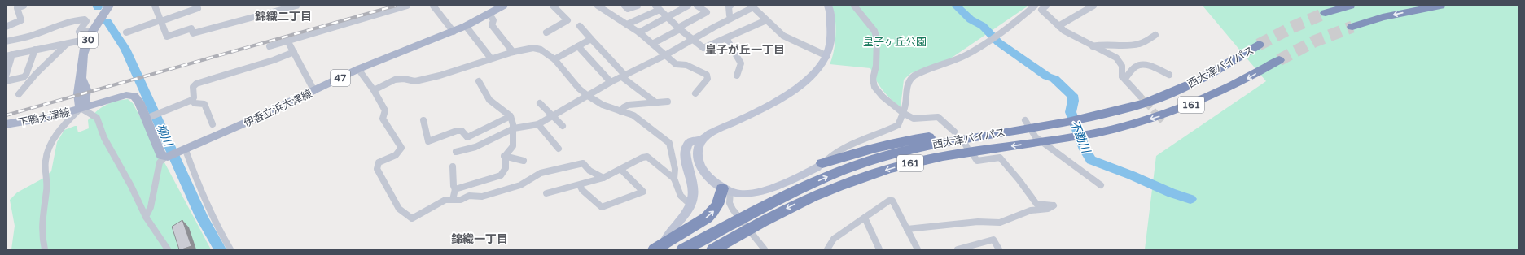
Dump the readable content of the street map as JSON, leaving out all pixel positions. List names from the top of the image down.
{
  "streets": {
    "highway": ["西大津バイパス", "161"],
    "main road": [
      "30",
      "47",
      "伊香立浜大津線",
      "下鴨大津線"
    ]
  },
  "crossings": [
    ["30", "下鴨大津線"]
  ],
  "districts": ["錦織二丁目", "皇子が丘一丁目", "錦織一丁目"],
  "water": ["柳川", "不動川"],
  "parks": ["皇子ヶ丘公園"]
}
